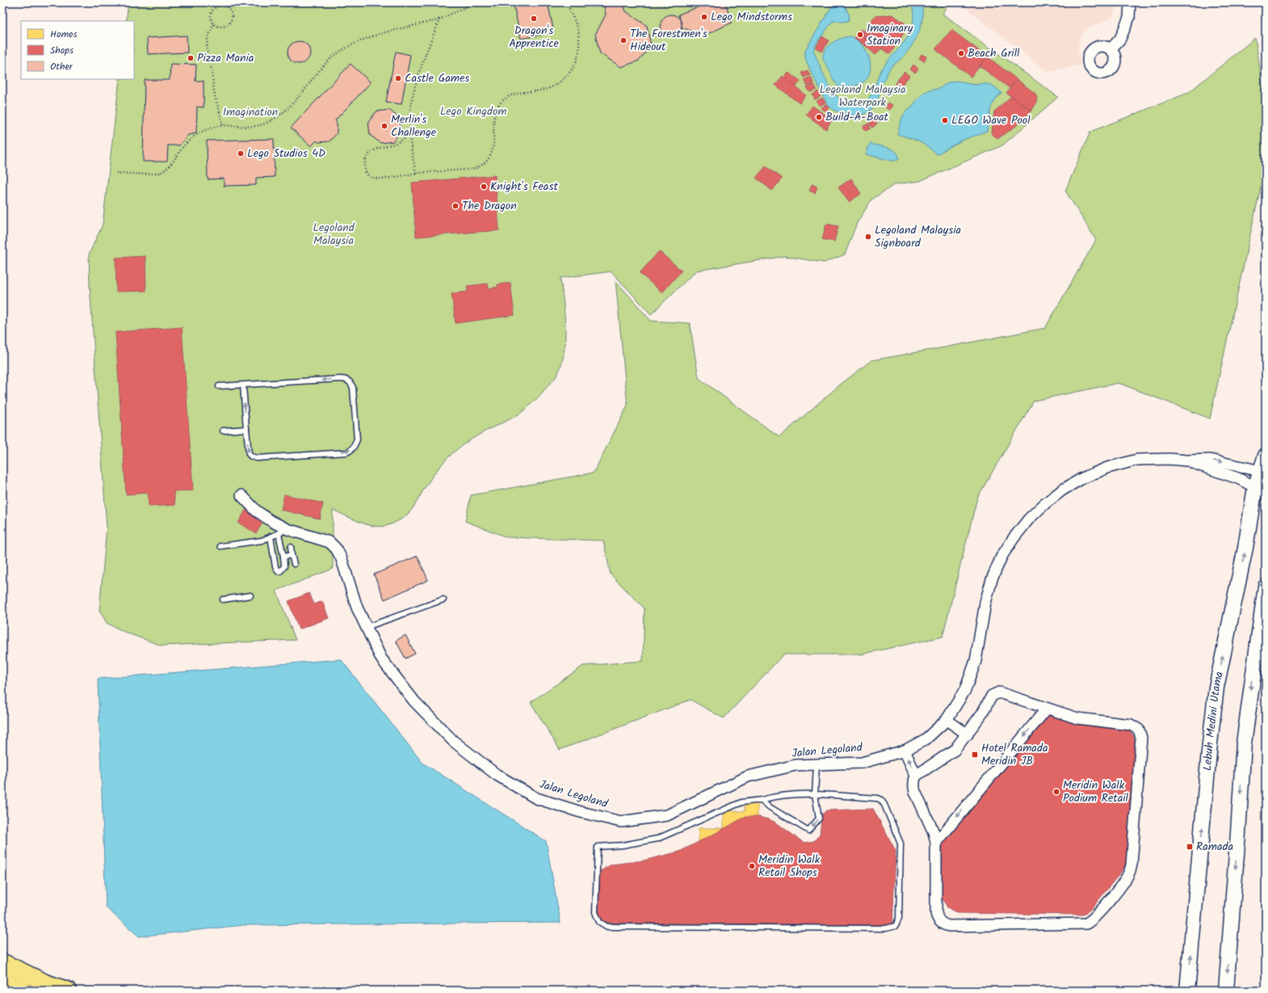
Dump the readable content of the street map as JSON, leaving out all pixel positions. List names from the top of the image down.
{
  "streets": {
    "main road": ["Lebuh Medini Utama"],
    "street": ["Jalan Legoland"]
  },
  "crossings": [
    ["Lebuh Medini Utama", "Jalan Legoland"]
  ],
  "parks": [
    "Legoland Malaysia Waterpark",
    "Lego Kingdom",
    "Imagination",
    "Legoland Malaysia"
  ],
  "places": {
    "other": [
      "Lego Mindstorms",
      "Dragon's Apprentice",
      "Imaginary Station",
      "The Forestmen's Hideout",
      "Beach Grill",
      "Pizza Mania",
      "Castle Games",
      "Build-A-Boat",
      "LEGO Wave Pool",
      "Merlin's Challenge",
      "Lego Studios 4D",
      "Knight's Feast",
      "The Dragon",
      "Legoland Malaysia Signboard",
      "Meridin Walk Podium Retail",
      "Meridin Walk Retail Shops"
    ],
    "transit": ["Hotel Ramada Meridin JB", "Ramada"]
  },
  "legend": ["Homes", "Shops", "Other"]
}
